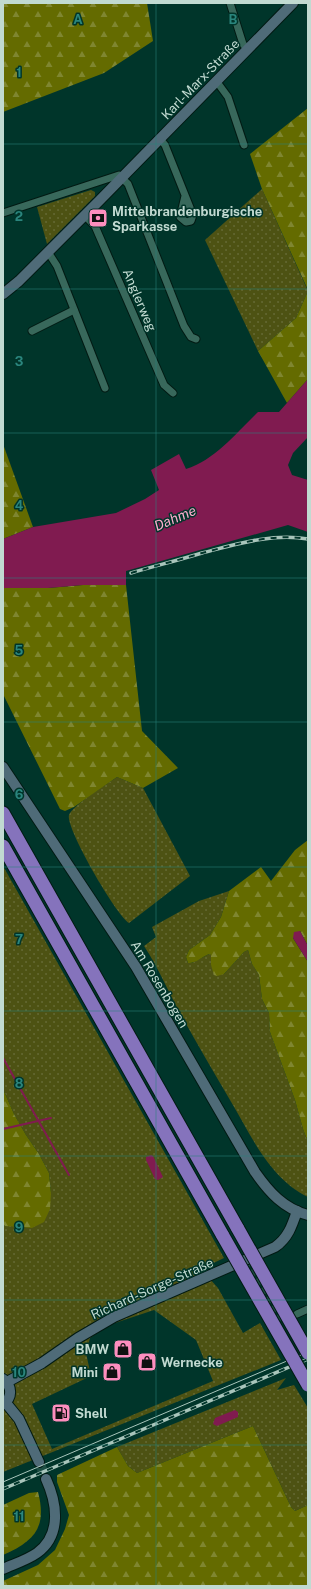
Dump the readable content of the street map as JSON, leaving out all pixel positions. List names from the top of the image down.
{
  "streets": {
    "main road": ["Karl-Marx-Straße", "Am Rosenbogen", "Richard-Sorge-Straße"],
    "street": ["Anglerweg"]
  },
  "crossings": [
    ["Karl-Marx-Straße", "Anglerweg"],
    ["Am Rosenbogen", "Richard-Sorge-Straße"]
  ],
  "water": ["Dahme"],
  "places": {
    "bank": ["Mittelbrandenburgische Sparkasse"],
    "shop": ["BMW", "Wernecke", "Mini"],
    "fuel station": ["Shell"]
  },
  "grid": {
    "columns": ["A", "B"],
    "rows": [
      "1",
      "2",
      "3",
      "4",
      "5",
      "6",
      "7",
      "8",
      "9",
      "10",
      "11"
    ]
  }
}
